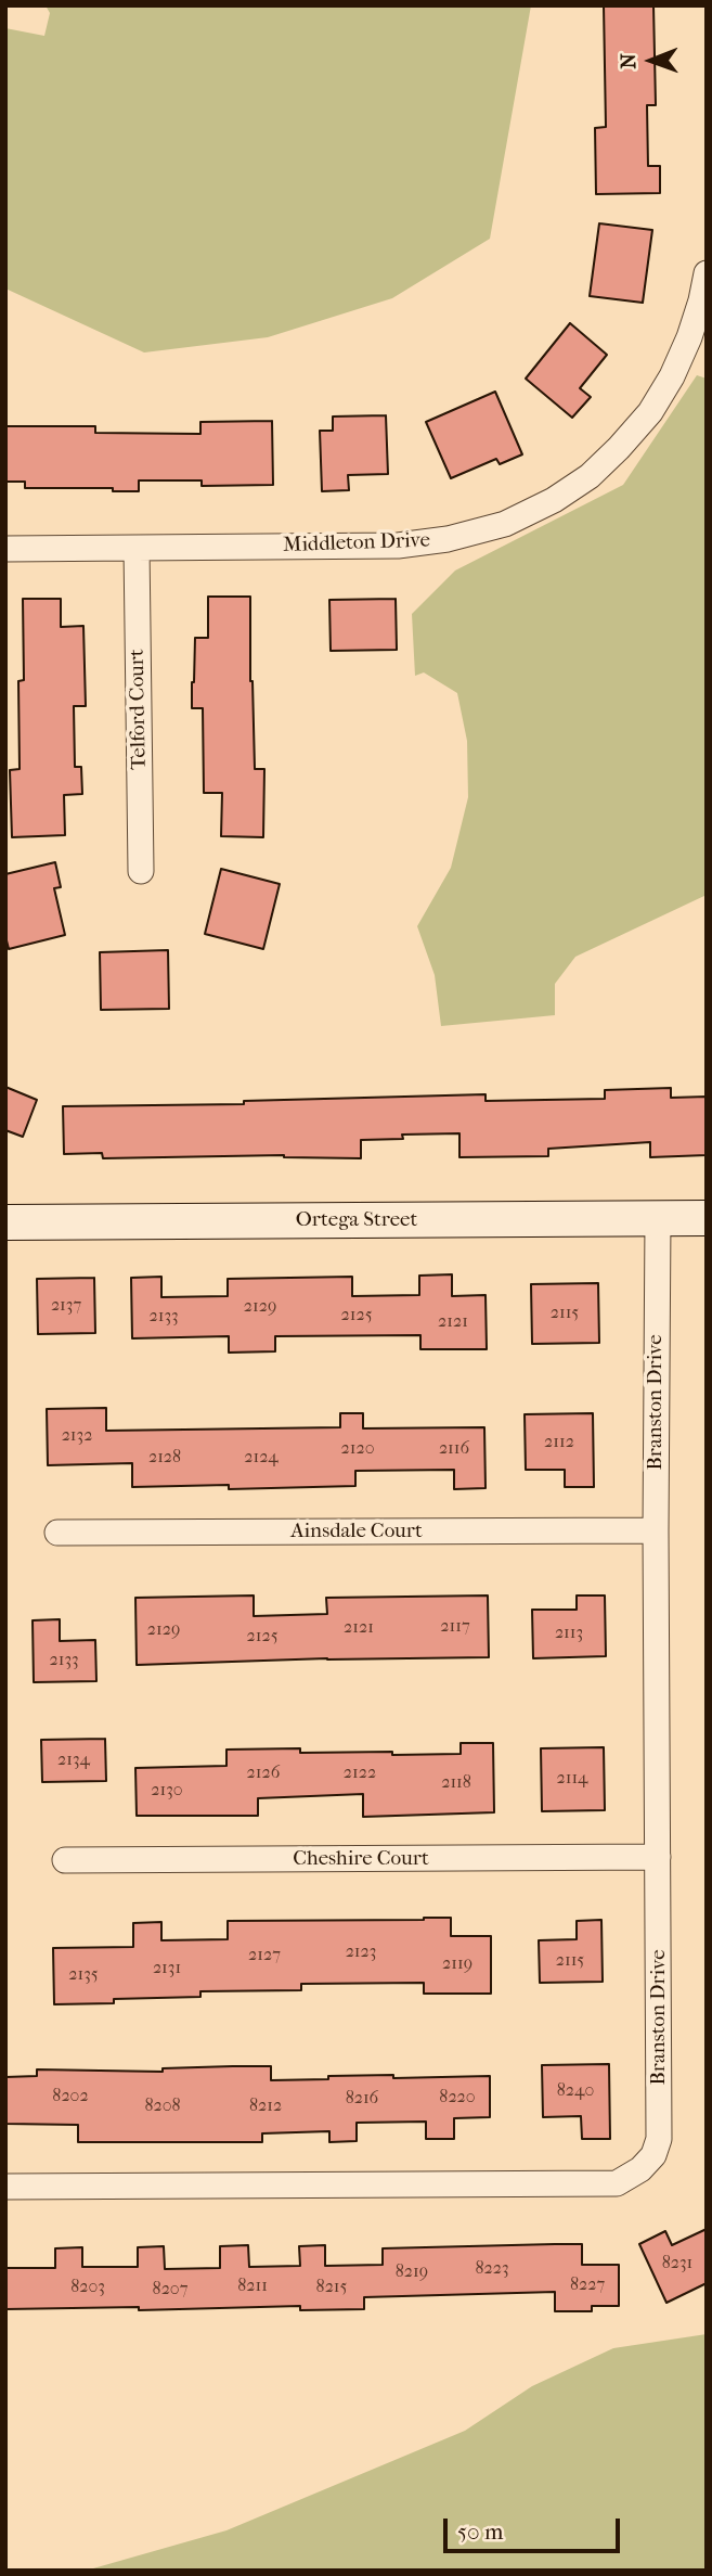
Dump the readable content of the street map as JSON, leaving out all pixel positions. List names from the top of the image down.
{
  "streets": {
    "street": [
      "Middleton Drive",
      "Telford Court",
      "Ortega Street",
      "Branston Drive",
      "Ainsdale Court",
      "Cheshire Court"
    ]
  },
  "crossings": [
    ["Middleton Drive", "Telford Court"],
    ["Ortega Street", "Branston Drive"],
    ["Branston Drive", "Ainsdale Court"],
    ["Branston Drive", "Cheshire Court"]
  ],
  "house_numbers": [
    "2137",
    "2129",
    "2115",
    "2125",
    "2133",
    "2121",
    "2132",
    "2112",
    "2120",
    "2116",
    "2128",
    "2124",
    "2117",
    "2121",
    "2129",
    "2113",
    "2125",
    "2133",
    "2134",
    "2126",
    "2122",
    "2114",
    "2118",
    "2130",
    "2123",
    "2127",
    "2115",
    "2119",
    "2131",
    "2135",
    "8240",
    "8202",
    "8220",
    "8216",
    "8208",
    "8212",
    "8231",
    "8223",
    "8219",
    "8227",
    "8211",
    "8203",
    "8215",
    "8207"
  ],
  "scale_bar": "50 m",
  "north": "left"
}
